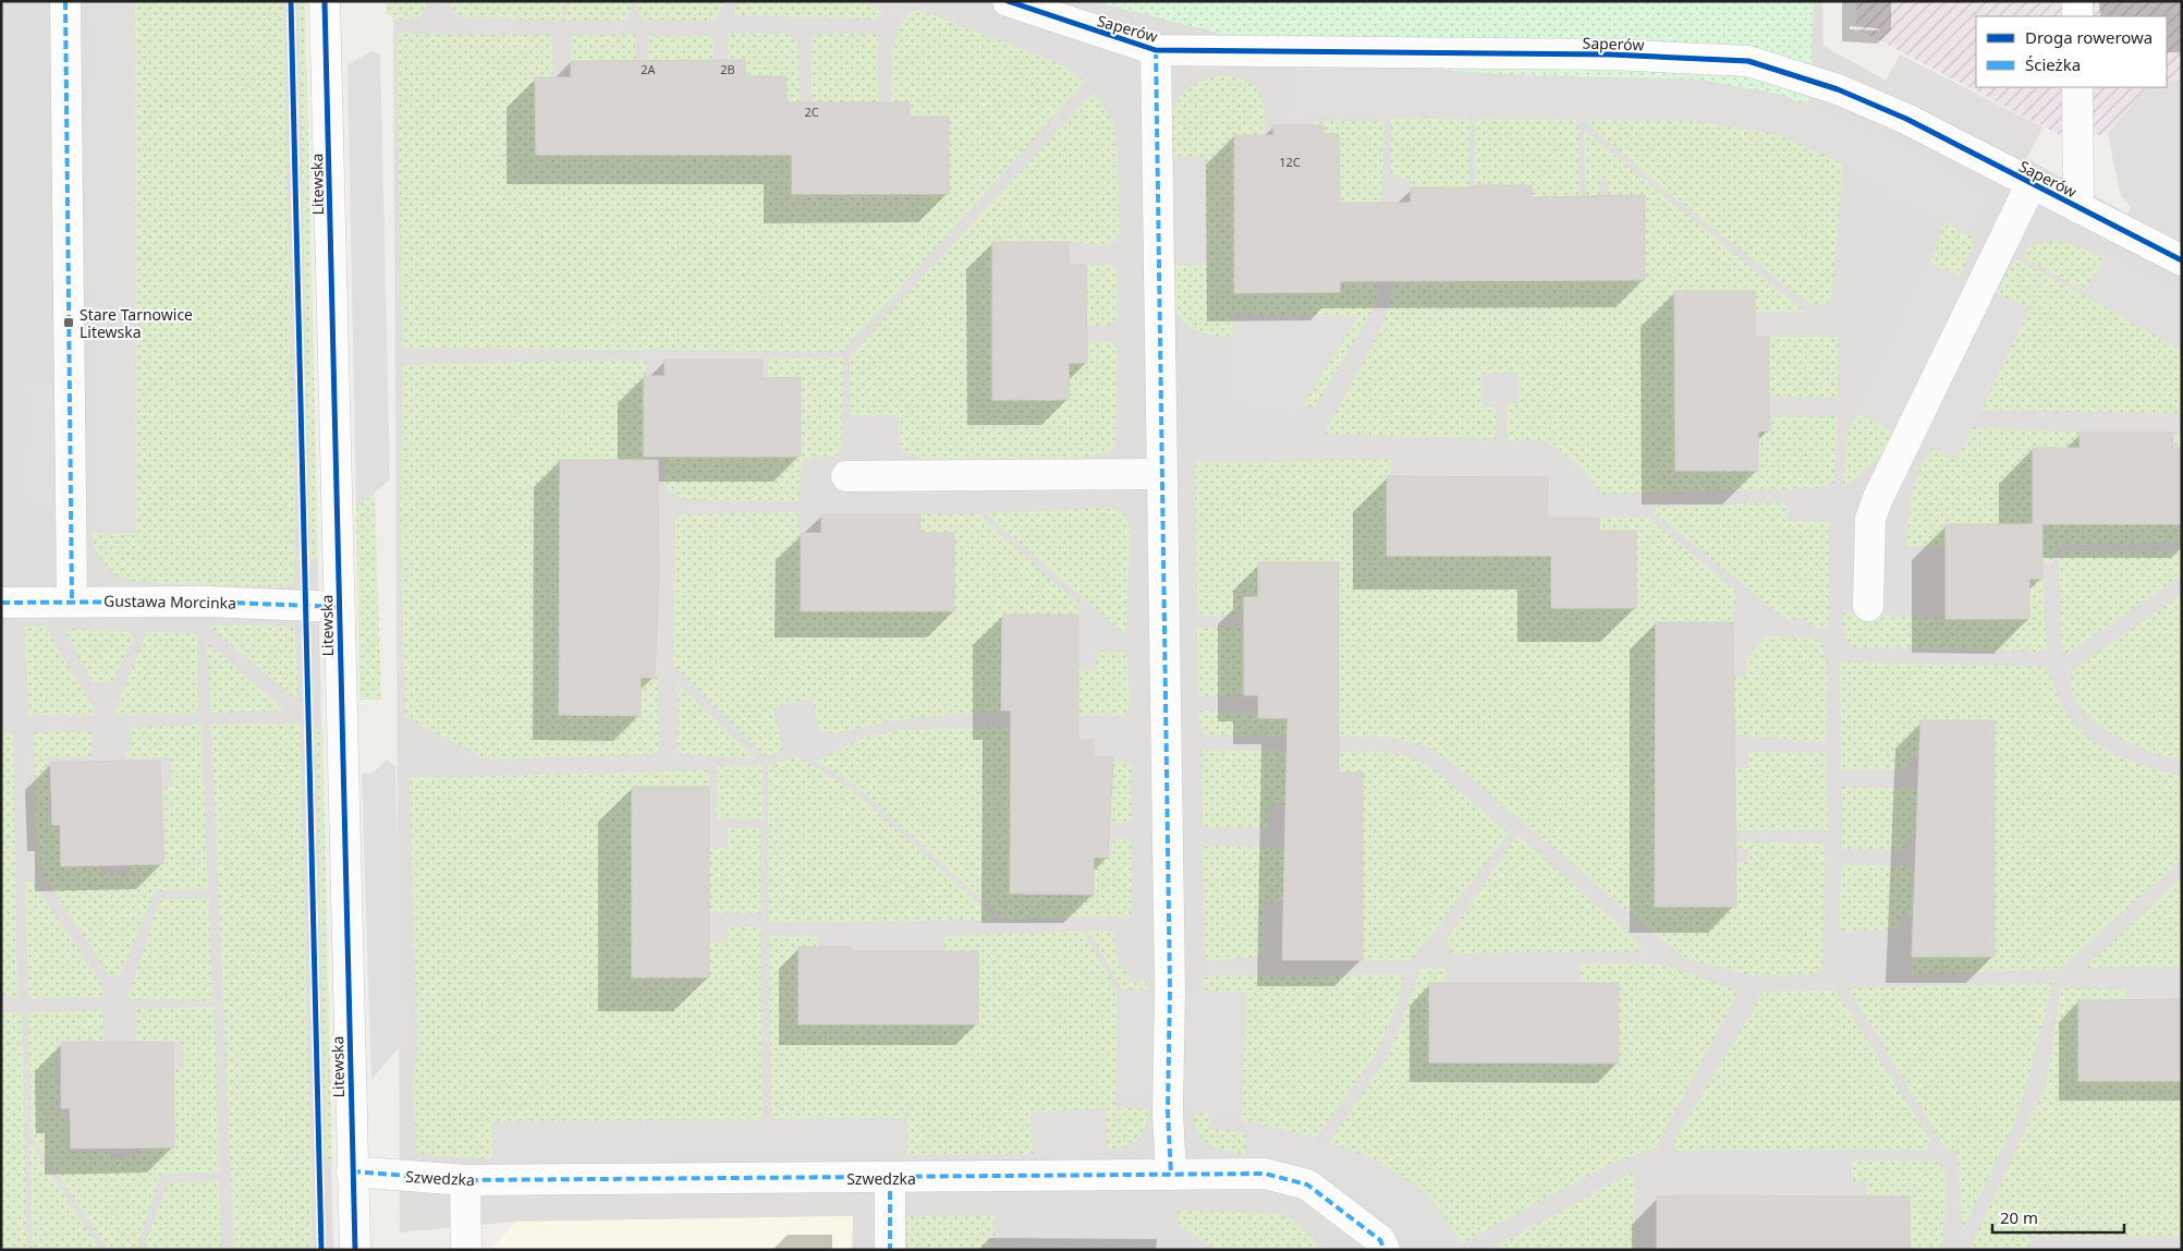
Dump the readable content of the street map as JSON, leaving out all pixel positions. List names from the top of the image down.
{
  "streets": {
    "street": [
      "Saperów",
      "Litewska",
      "Gustawa Morcinka",
      "Szwedzka"
    ]
  },
  "crossings": [
    ["Litewska", "Gustawa Morcinka"],
    ["Litewska", "Szwedzka"]
  ],
  "places": {
    "transit": ["Stare Tarnowice Litewska"]
  },
  "house_numbers": [
    "2A",
    "2B",
    "2C",
    "12C"
  ],
  "legend": ["Droga rowerowa", "Ścieżka"],
  "scale_bar": "20 m"
}
